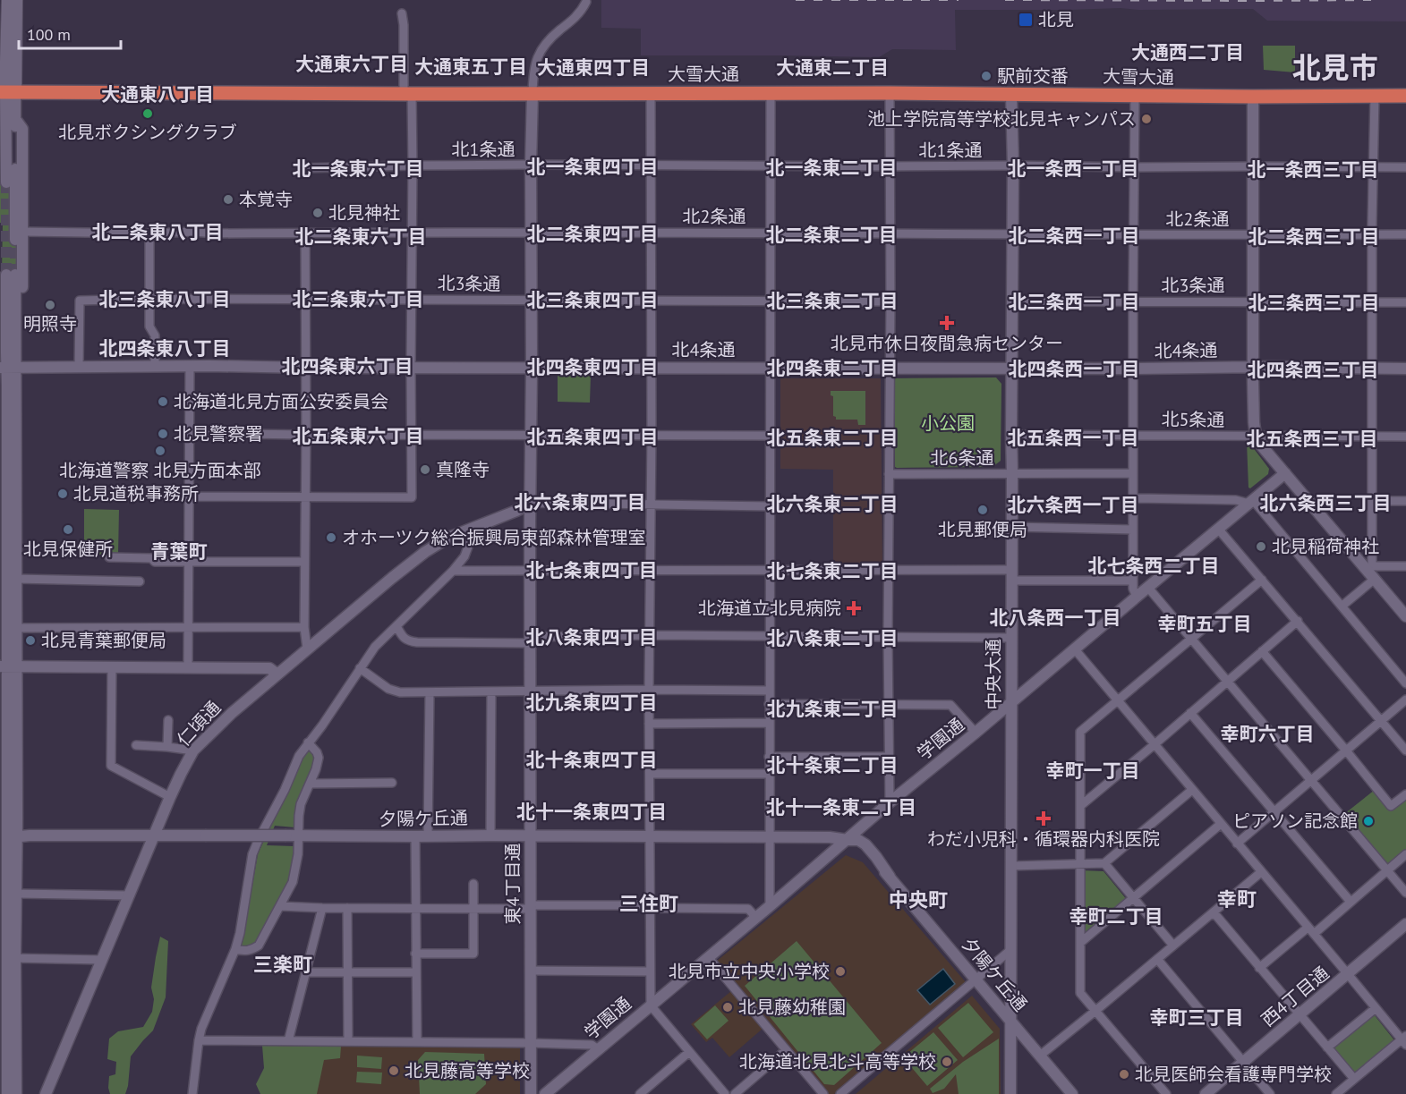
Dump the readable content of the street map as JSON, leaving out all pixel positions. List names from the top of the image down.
{
  "streets": {
    "highway": ["大雪大通"],
    "street": [
      "北1条通",
      "北2条通",
      "北3条通",
      "北4条通",
      "北5条通",
      "北6条通",
      "中央大通",
      "仁頃通",
      "学園通",
      "夕陽ケ丘通",
      "東4丁目通",
      "西4丁目通"
    ]
  },
  "crossings": [
    ["大雪大通", "中央大通"],
    ["大雪大通", "東4丁目通"],
    ["北1条通", "中央大通"],
    ["北1条通", "東4丁目通"],
    ["北2条通", "中央大通"],
    ["北2条通", "東4丁目通"],
    ["北3条通", "北4条通"],
    ["北3条通", "中央大通"],
    ["北3条通", "東4丁目通"],
    ["北4条通", "中央大通"],
    ["北4条通", "東4丁目通"],
    ["北5条通", "中央大通"],
    ["北6条通", "中央大通"],
    ["中央大通", "学園通"],
    ["中央大通", "夕陽ケ丘通"],
    ["仁頃通", "夕陽ケ丘通"],
    ["仁頃通", "東4丁目通"],
    ["学園通", "夕陽ケ丘通"],
    ["夕陽ケ丘通", "東4丁目通"]
  ],
  "districts": [
    "大通西二丁目",
    "大通東六丁目",
    "大通東五丁目",
    "大通東四丁目",
    "大通東二丁目",
    "北見市",
    "大通東八丁目",
    "北一条東四丁目",
    "北一条東二丁目",
    "北一条東六丁目",
    "北一条西一丁目",
    "北一条西三丁目",
    "北二条東八丁目",
    "北二条東四丁目",
    "北二条東二丁目",
    "北二条西一丁目",
    "北二条東六丁目",
    "北二条西三丁目",
    "北三条東八丁目",
    "北三条東六丁目",
    "北三条東四丁目",
    "北三条東二丁目",
    "北三条西一丁目",
    "北三条西三丁目",
    "北四条東八丁目",
    "北四条東六丁目",
    "北四条東四丁目",
    "北四条東二丁目",
    "北四条西一丁目",
    "北四条西三丁目",
    "北五条東六丁目",
    "北五条東四丁目",
    "北五条東二丁目",
    "北五条西一丁目",
    "北五条西三丁目",
    "北六条東四丁目",
    "北六条西三丁目",
    "北六条東二丁目",
    "北六条西一丁目",
    "青葉町",
    "北七条西二丁目",
    "北七条東四丁目",
    "北七条東二丁目",
    "北八条西一丁目",
    "幸町五丁目",
    "北八条東四丁目",
    "北八条東二丁目",
    "北九条東四丁目",
    "北九条東二丁目",
    "幸町六丁目",
    "北十条東四丁目",
    "北十条東二丁目",
    "幸町一丁目",
    "北十一条東二丁目",
    "北十一条東四丁目",
    "幸町",
    "中央町",
    "三住町",
    "幸町二丁目",
    "三楽町",
    "幸町三丁目"
  ],
  "parks": ["小公園"],
  "places": {
    "transit": ["北見"],
    "other": [
      "駅前交番",
      "北見ボクシングクラブ",
      "池上学院高等学校北見キャンパス",
      "本覚寺",
      "北見神社",
      "明照寺",
      "北海道北見方面公安委員会",
      "北見警察署",
      "北海道警察 北見方面本部",
      "真隆寺",
      "北見道税事務所",
      "北見郵便局",
      "北見保健所",
      "オホーツク総合振興局東部森林管理室",
      "北見稲荷神社",
      "北見青葉郵便局",
      "ピアソン記念館",
      "北見市立中央小学校",
      "北見藤幼稚園",
      "北海道北見北斗高等学校",
      "北見藤高等学校",
      "北見医師会看護専門学校"
    ],
    "health": ["北見市休日夜間急病センター", "北海道立北見病院", "わだ小児科・循環器内科医院"]
  },
  "scale_bar": "100 m"
}
